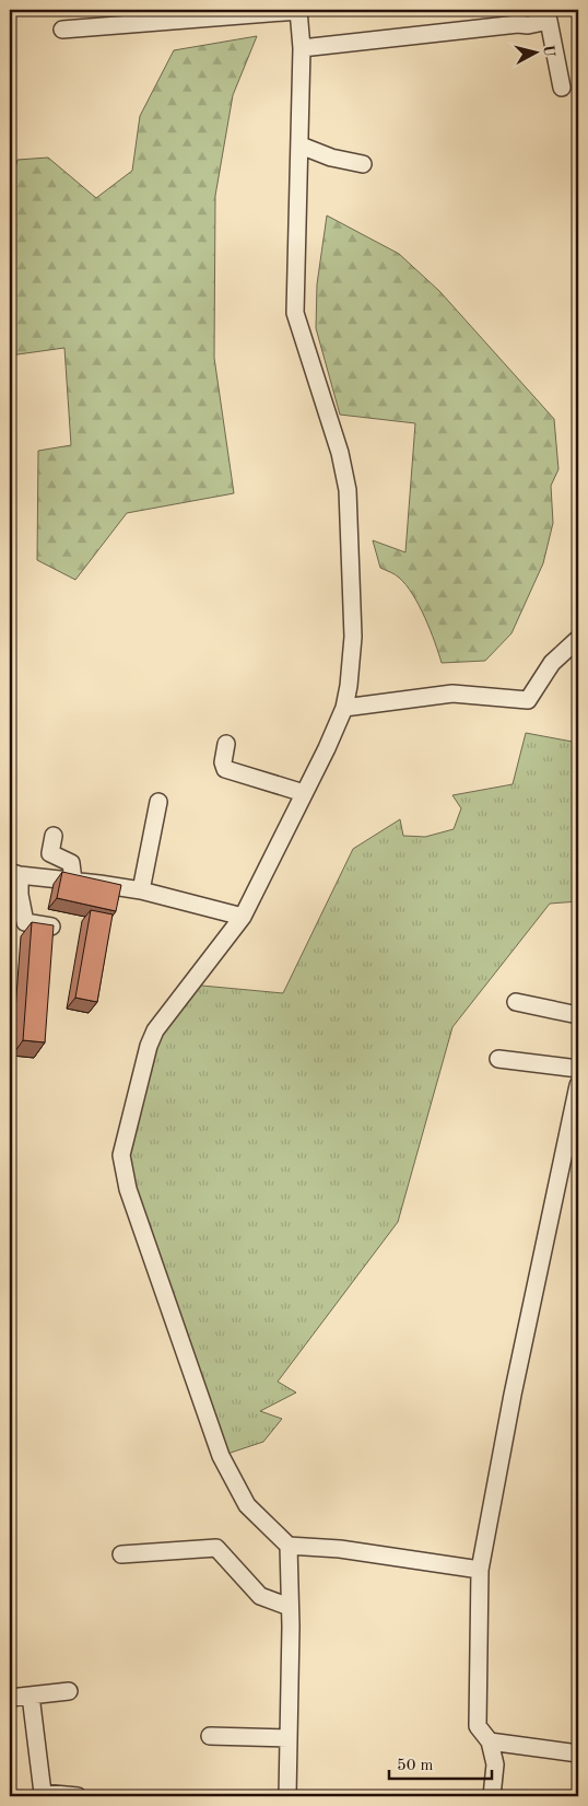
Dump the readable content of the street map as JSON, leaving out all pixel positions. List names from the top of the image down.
{
  "scale_bar": "50 m",
  "north": "right"
}
